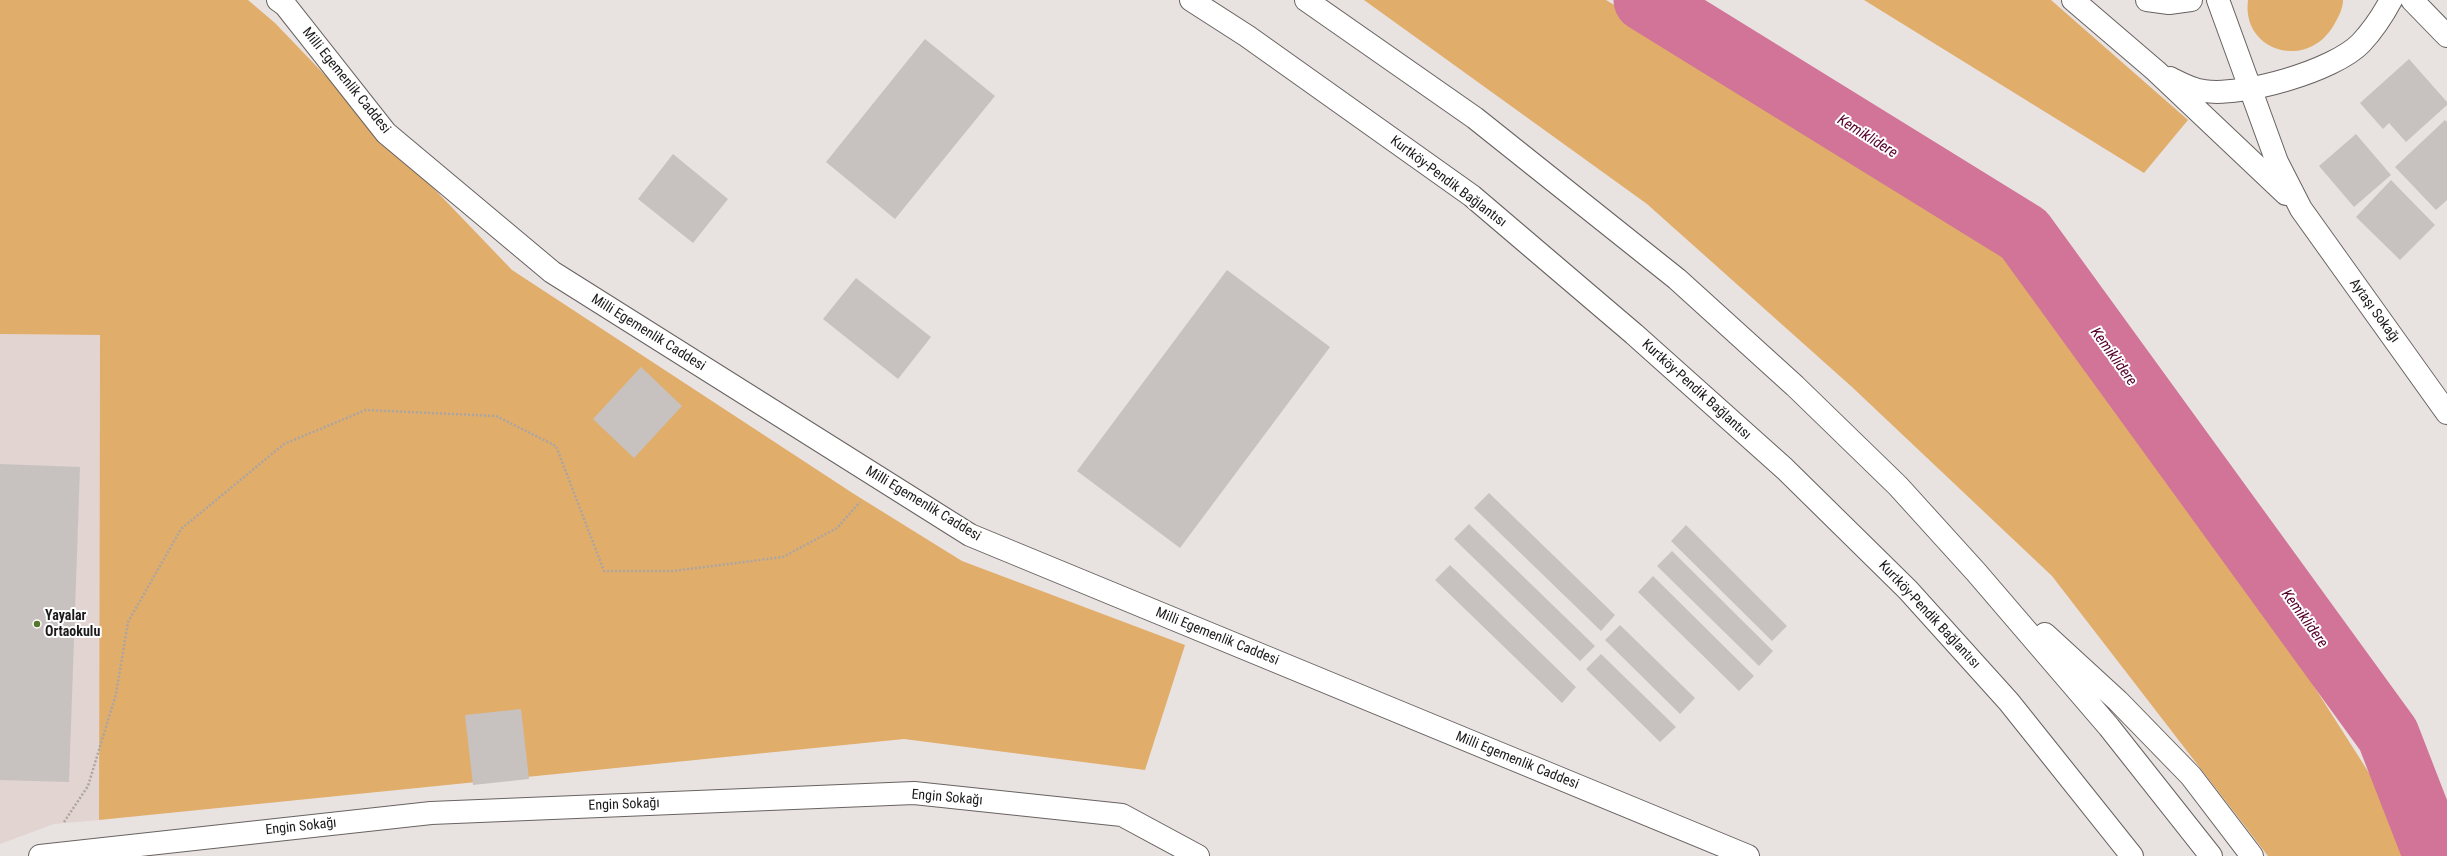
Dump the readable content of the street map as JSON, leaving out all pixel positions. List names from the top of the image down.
{
  "streets": {
    "main road": [
      "Milli Egemenlik Caddesi",
      "Kurtköy-Pendik Bağlantısı",
      "Aytaşı Sokağı",
      "Engin Sokağı"
    ]
  },
  "water": ["Kemiklidere"],
  "places": ["Yayalar Ortaokulu"]
}
